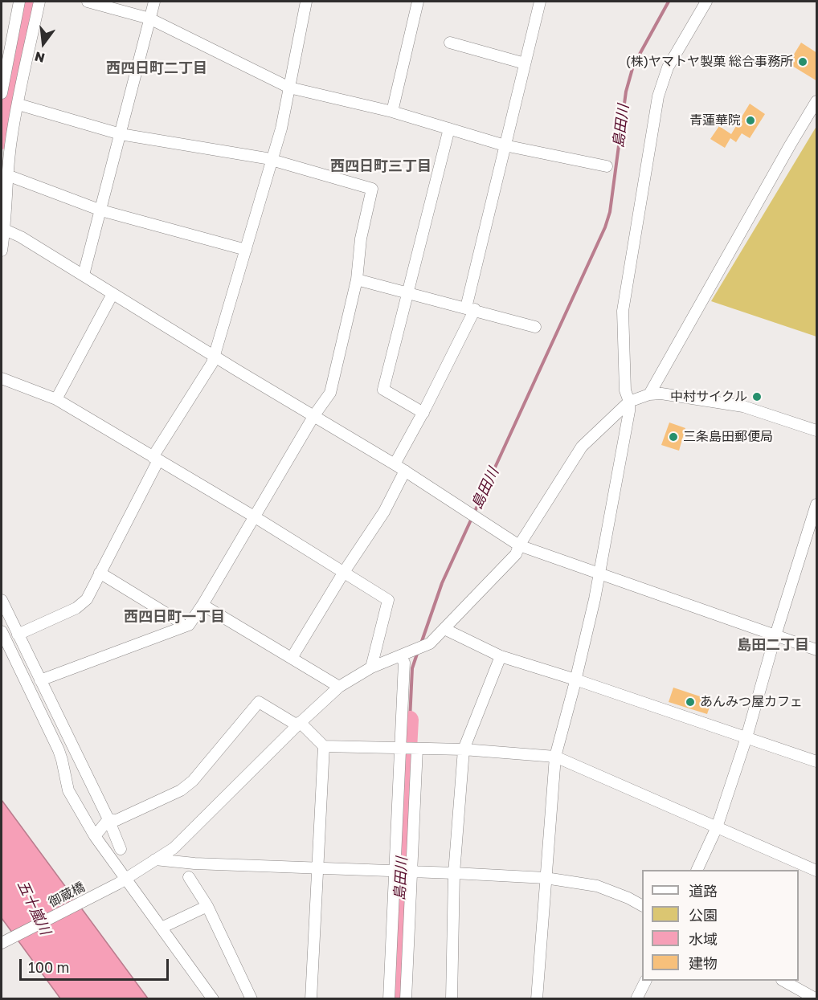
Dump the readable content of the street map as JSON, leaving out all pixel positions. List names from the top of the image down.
{
  "streets": {
    "street": ["御蔵橋"]
  },
  "districts": [
    "西四日町二丁目",
    "西四日町三丁目",
    "西四日町一丁目",
    "島田二丁目"
  ],
  "water": ["島田川", "五十嵐川"],
  "places": [
    "(株)ヤマトヤ製菓 総合事務所",
    "青蓮華院",
    "中村サイクル",
    "三条島田郵便局",
    "あんみつ屋カフェ"
  ],
  "legend": [
    "道路",
    "公園",
    "水域",
    "建物"
  ],
  "scale_bar": "100 m",
  "north": "bottom"
}
